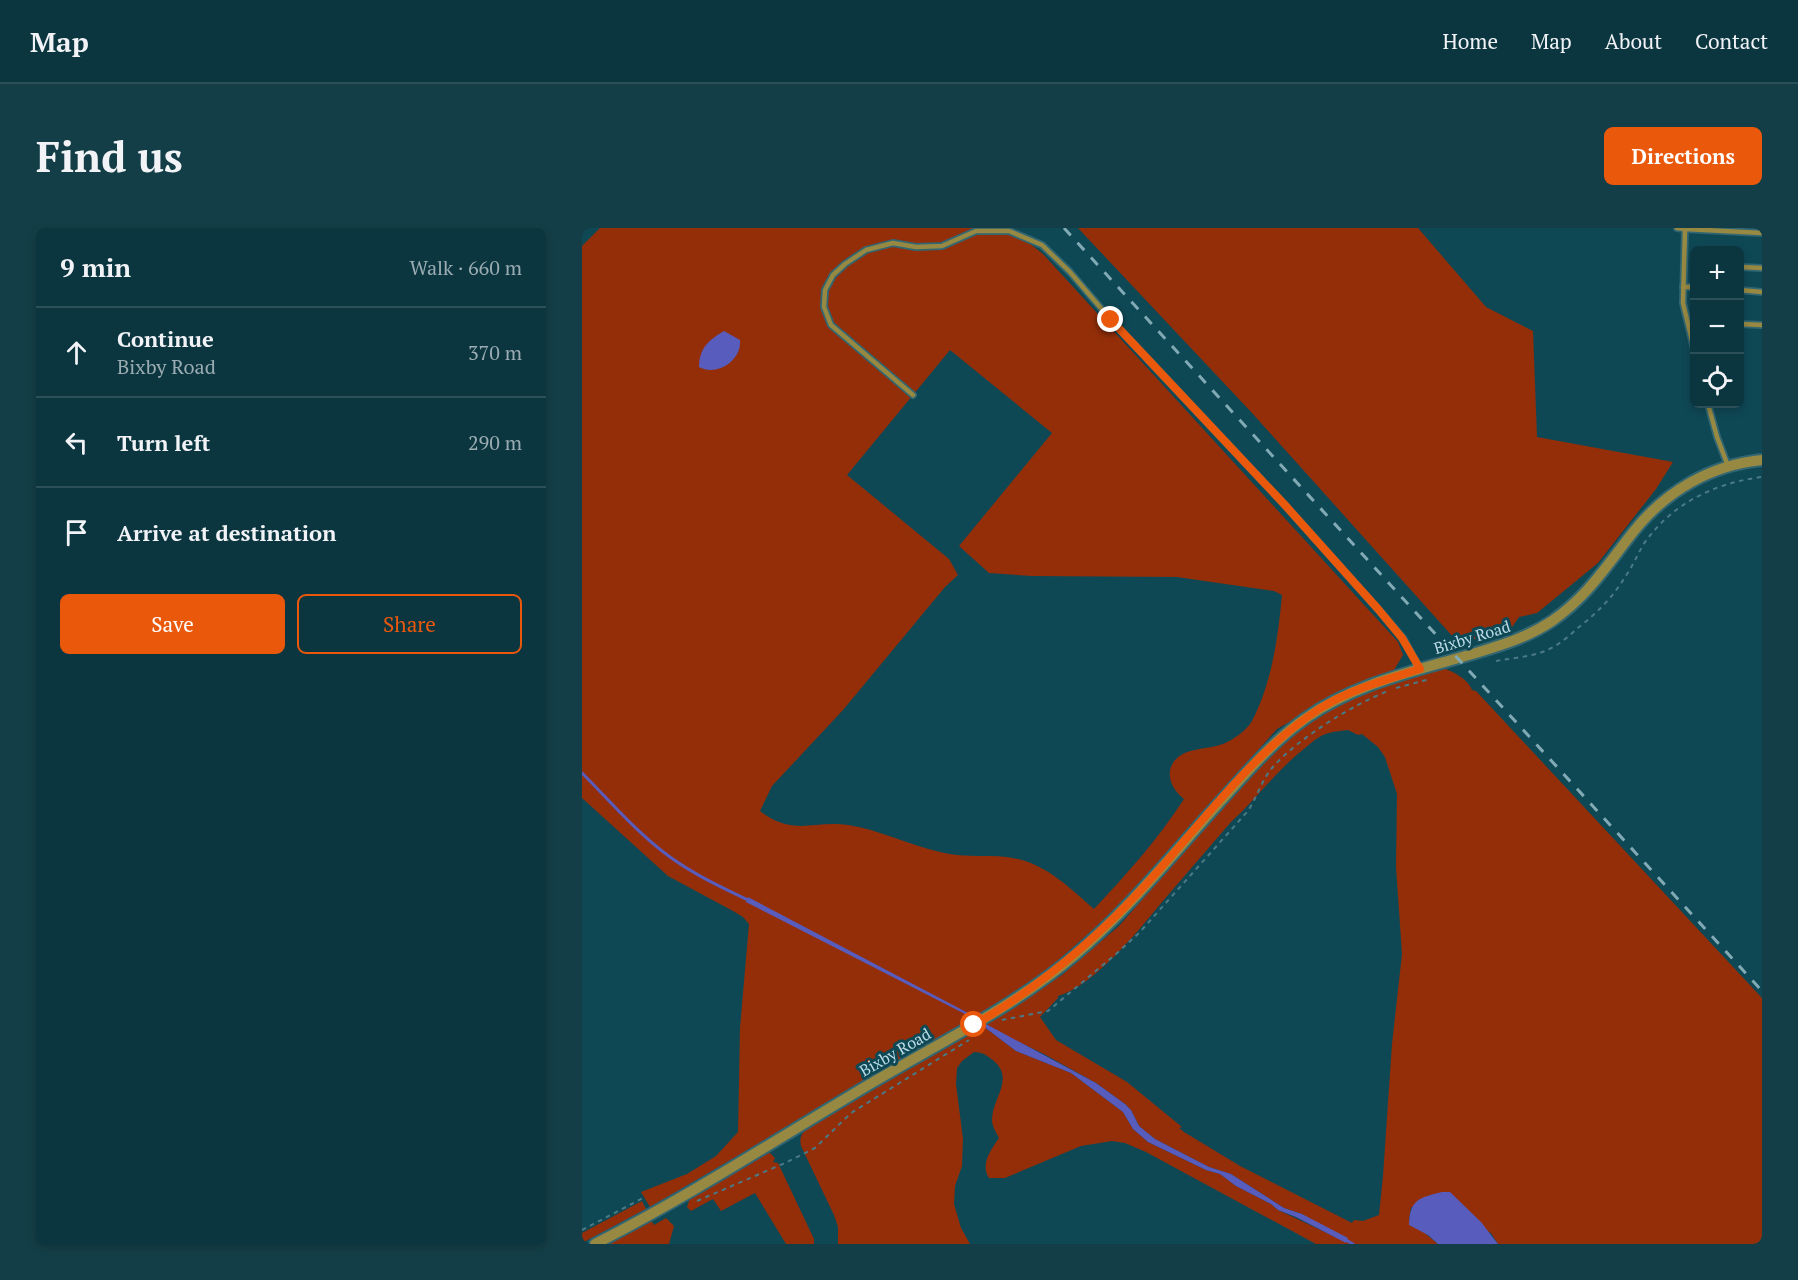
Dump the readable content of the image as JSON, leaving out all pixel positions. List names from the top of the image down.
{
  "streets": {
    "street": ["Bixby Road"]
  },
  "page": {
    "header": "Map",
    "nav": [
      "Home",
      "Map",
      "About",
      "Contact"
    ],
    "buttons": [
      "Directions",
      ["Save", "Share"]
    ],
    "title": "Find us",
    "heading": ["9 min", "Walk · 660 m"],
    "map_buttons": ["+", "−"],
    "list": [
      ["Continue", "Bixby Road", "370 m"],
      ["Turn left", "290 m"],
      "Arrive at destination"
    ]
  }
}
